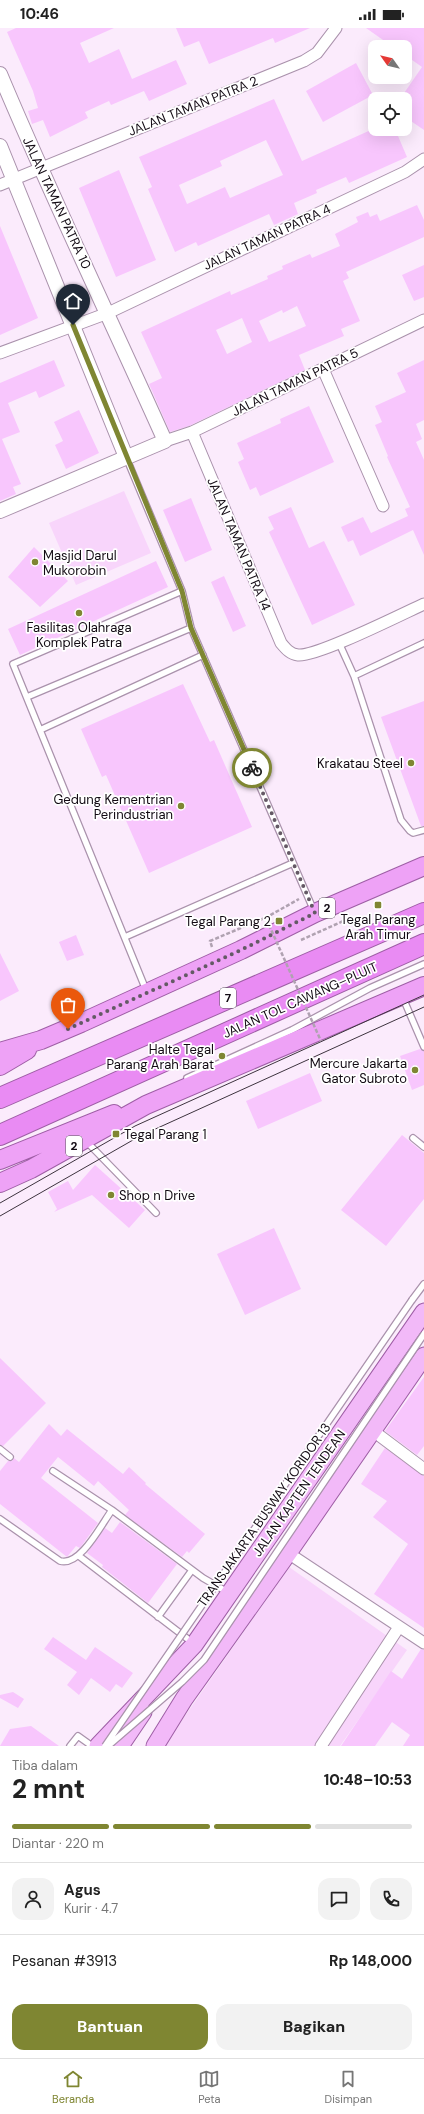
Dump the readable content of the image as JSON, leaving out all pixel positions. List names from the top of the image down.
{
  "streets": {
    "highway": ["2", "7", "JALAN TOL CAWANG–PLUIT"],
    "main road": ["JALAN KAPTEN TENDEAN"],
    "street": [
      "JALAN TAMAN PATRA 2",
      "JALAN TAMAN PATRA 10",
      "JALAN TAMAN PATRA 4",
      "JALAN TAMAN PATRA 5",
      "JALAN TAMAN PATRA 14"
    ],
    "lane": ["TRANSJAKARTA BUSWAY KORIDOR 13"]
  },
  "crossings": [
    ["JALAN TAMAN PATRA 2", "JALAN TAMAN PATRA 10"],
    ["JALAN TAMAN PATRA 10", "JALAN TAMAN PATRA 4"],
    ["JALAN TAMAN PATRA 10", "JALAN TAMAN PATRA 5"],
    ["JALAN TAMAN PATRA 5", "JALAN TAMAN PATRA 14"],
    ["JALAN KAPTEN TENDEAN", "TRANSJAKARTA BUSWAY KORIDOR 13"]
  ],
  "places": {
    "other": [
      "Masjid Darul Mukorobin",
      "Fasilitas Olahraga Komplek Patra",
      "Krakatau Steel",
      "Gedung Kementrian Perindustrian",
      "Halte Tegal Parang Arah Barat",
      "Mercure Jakarta Gator Subroto",
      "Shop n Drive"
    ],
    "transit": ["Tegal Parang Arah Timur", "Tegal Parang 2", "Tegal Parang 1"]
  },
  "north": "top left",
  "page": {
    "status": "10:46",
    "heading": ["2 mnt", "Tiba dalam", "10:48–10:53"],
    "panel": [
      "Agus",
      "Kurir · 4.7",
      "Pesanan #3913",
      "Rp 148,000"
    ],
    "bar": "Diantar · 220 m",
    "buttons": ["Bantuan", "Bagikan"],
    "tabs": ["Beranda", "Peta", "Disimpan"]
  }
}
